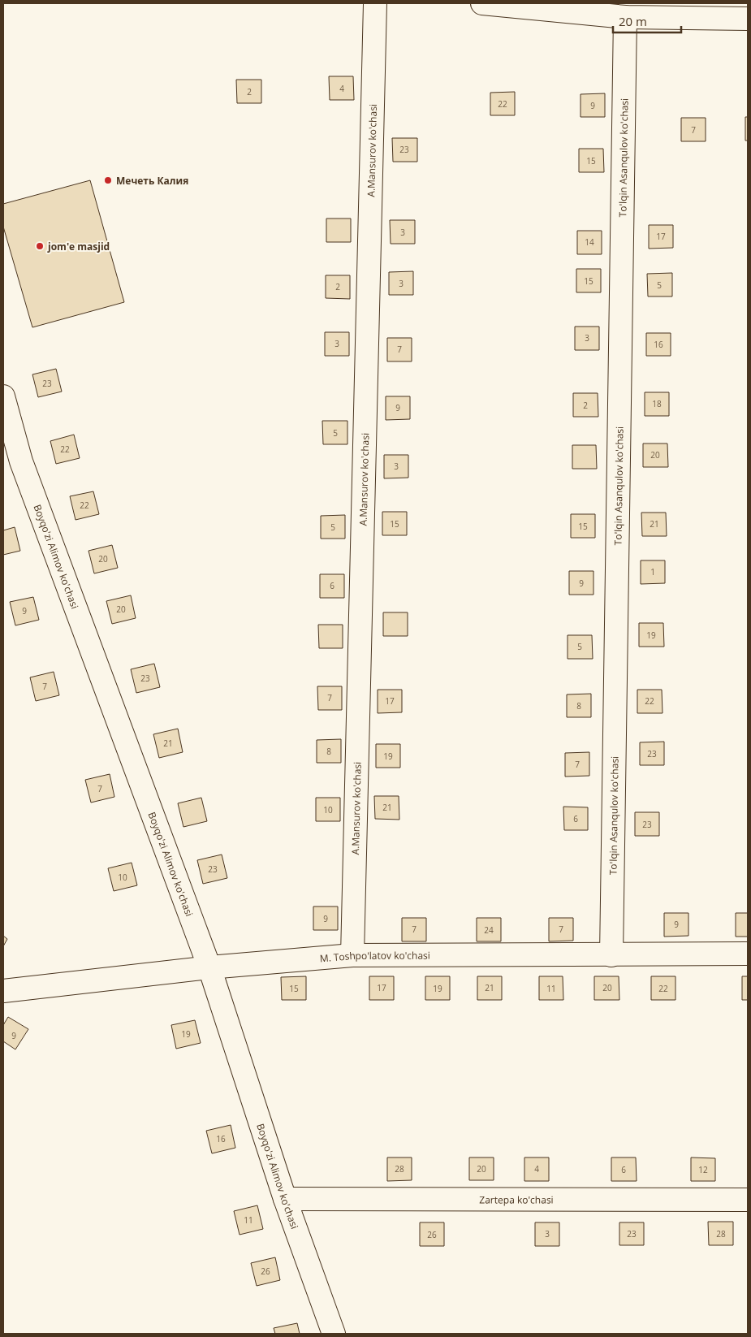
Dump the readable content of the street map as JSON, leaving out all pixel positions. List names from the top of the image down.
{
  "streets": {
    "street": [
      "A.Mansurov ko'chasi",
      "To'lqin Asanqulov ko'chasi",
      "Boyqo'zi Alimov ko'chasi",
      "M. Toshpo'latov ko'chasi",
      "Zartepa ko'chasi"
    ]
  },
  "crossings": [
    ["A.Mansurov ko'chasi", "M. Toshpo'latov ko'chasi"],
    ["To'lqin Asanqulov ko'chasi", "M. Toshpo'latov ko'chasi"],
    ["Boyqo'zi Alimov ko'chasi", "M. Toshpo'latov ko'chasi"],
    ["Boyqo'zi Alimov ko'chasi", "Zartepa ko'chasi"]
  ],
  "places": ["Мечеть Калия", "jom'e masjid"],
  "house_numbers": [
    "4",
    "2",
    "22",
    "9",
    "7",
    "23",
    "15",
    "3",
    "17",
    "14",
    "15",
    "3",
    "5",
    "2",
    "3",
    "3",
    "16",
    "7",
    "23",
    "18",
    "2",
    "9",
    "5",
    "22",
    "20",
    "3",
    "22",
    "15",
    "21",
    "15",
    "5",
    "20",
    "1",
    "9",
    "6",
    "20",
    "9",
    "19",
    "5",
    "23",
    "7",
    "7",
    "17",
    "22",
    "8",
    "21",
    "8",
    "23",
    "19",
    "7",
    "7",
    "21",
    "10",
    "6",
    "23",
    "23",
    "10",
    "9",
    "9",
    "7",
    "7",
    "24",
    "17",
    "21",
    "20",
    "15",
    "19",
    "11",
    "22",
    "19",
    "9",
    "16",
    "28",
    "20",
    "4",
    "6",
    "12",
    "11",
    "3",
    "23",
    "28",
    "26",
    "26"
  ],
  "scale_bar": "20 m"
}
